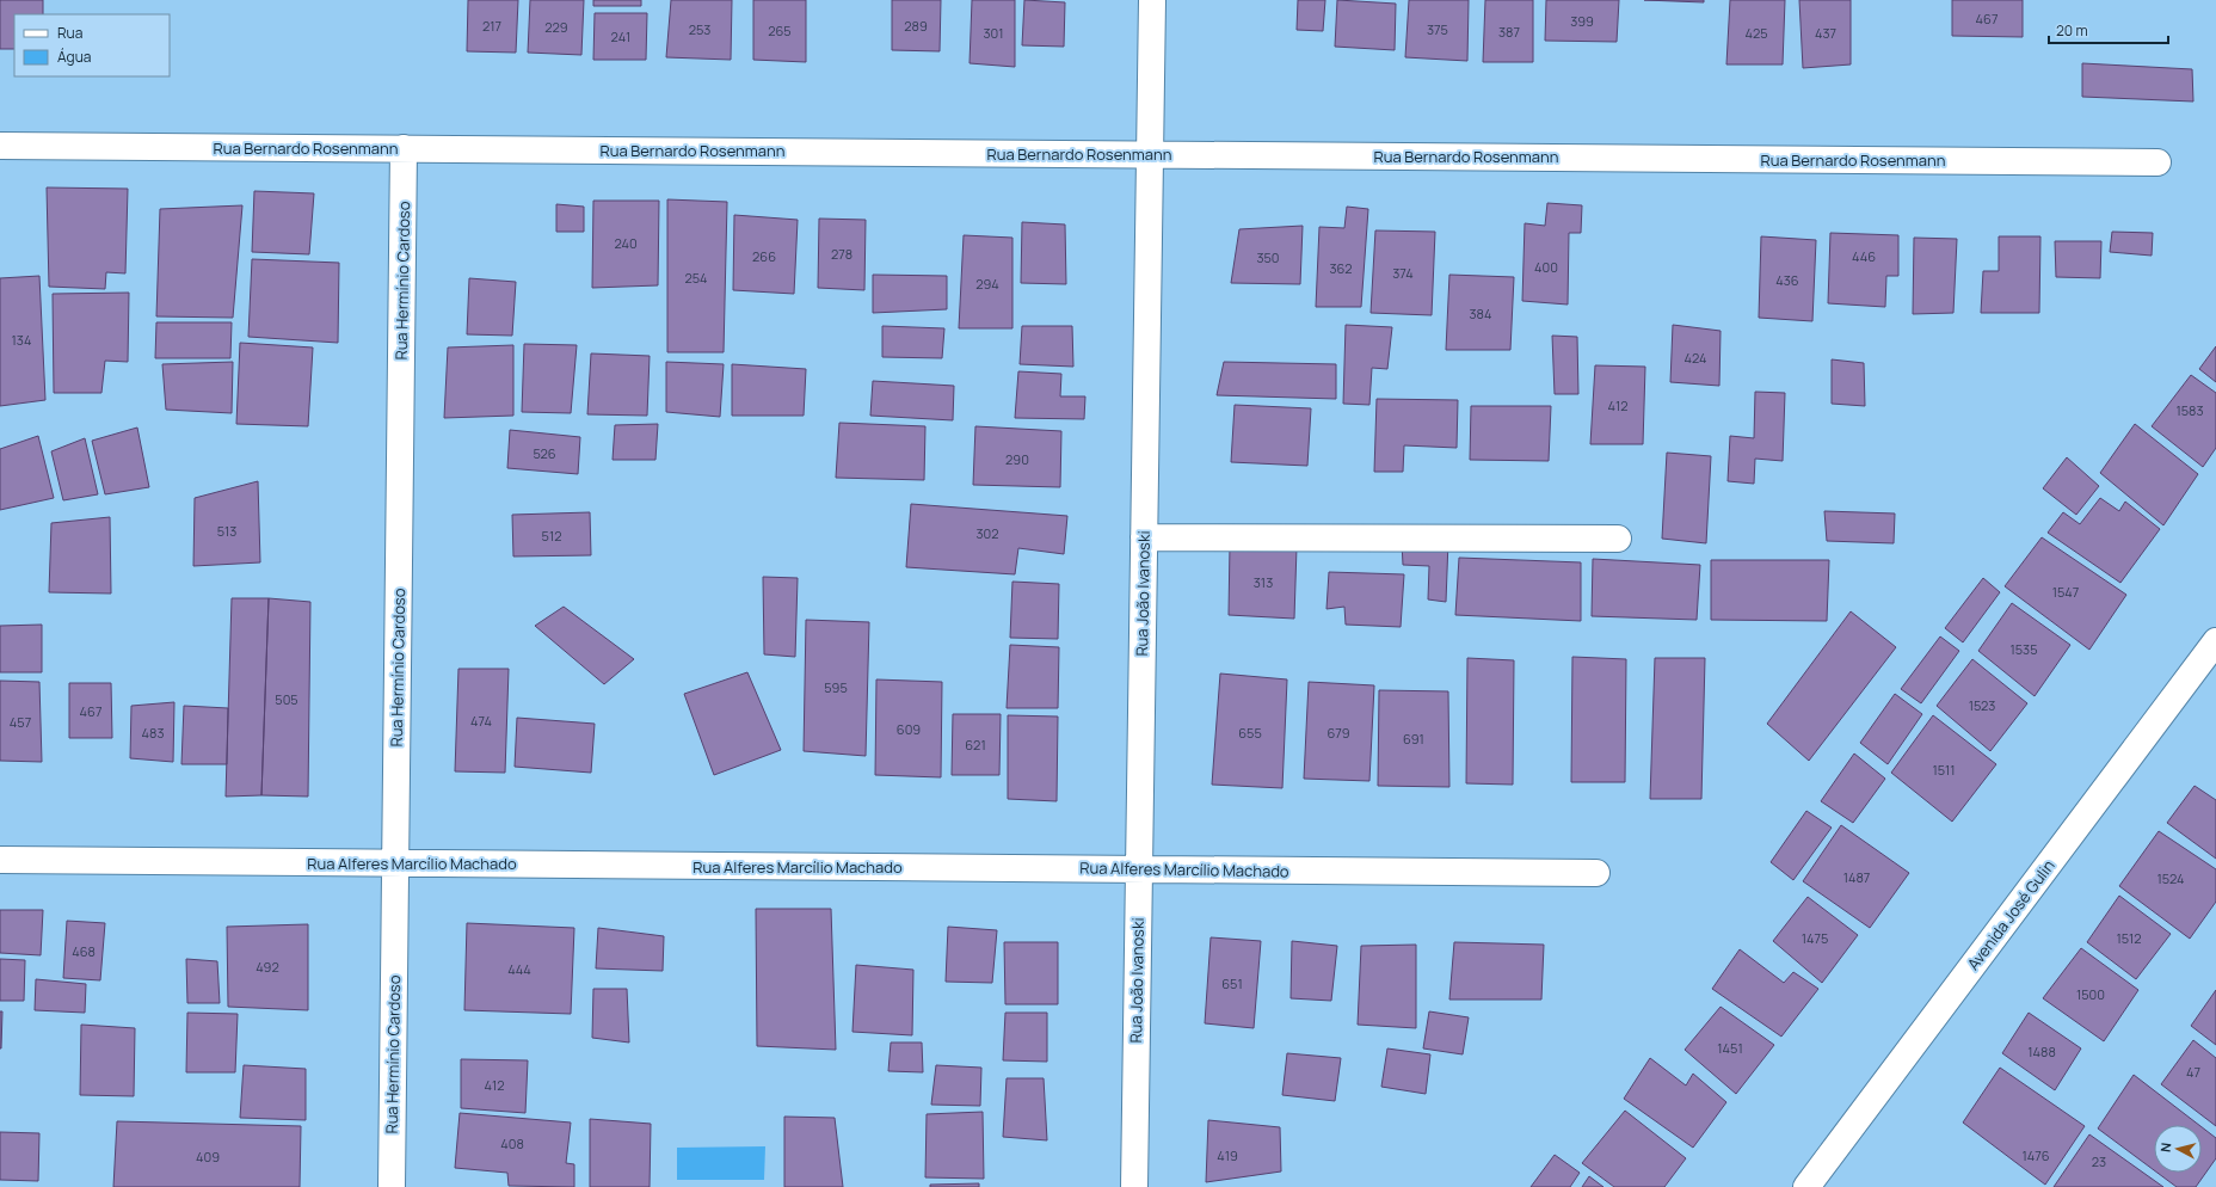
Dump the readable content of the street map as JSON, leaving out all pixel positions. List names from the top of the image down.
{
  "streets": {
    "street": [
      "Rua Bernardo Rosenmann",
      "Rua Hermínio Cardoso",
      "Rua João Ivanoski",
      "Rua Alferes Marcílio Machado",
      "Avenida José Gulin"
    ]
  },
  "crossings": [
    ["Rua Bernardo Rosenmann", "Rua Hermínio Cardoso"],
    ["Rua Bernardo Rosenmann", "Rua João Ivanoski"],
    ["Rua Hermínio Cardoso", "Rua Alferes Marcílio Machado"],
    ["Rua João Ivanoski", "Rua Alferes Marcílio Machado"]
  ],
  "house_numbers": [
    "467",
    "399",
    "217",
    "289",
    "229",
    "253",
    "375",
    "265",
    "387",
    "301",
    "425",
    "437",
    "241",
    "240",
    "278",
    "266",
    "446",
    "350",
    "400",
    "362",
    "374",
    "254",
    "436",
    "294",
    "384",
    "134",
    "424",
    "412",
    "1583",
    "526",
    "290",
    "513",
    "302",
    "512",
    "313",
    "1547",
    "1535",
    "595",
    "505",
    "1523",
    "467",
    "474",
    "457",
    "609",
    "483",
    "655",
    "679",
    "691",
    "621",
    "1511",
    "1487",
    "1524",
    "1475",
    "1512",
    "468",
    "492",
    "444",
    "651",
    "1500",
    "1451",
    "1488",
    "47",
    "412",
    "408",
    "419",
    "1476",
    "409",
    "23"
  ],
  "legend": ["Rua", "Água"],
  "scale_bar": "20 m",
  "north": "left"
}
